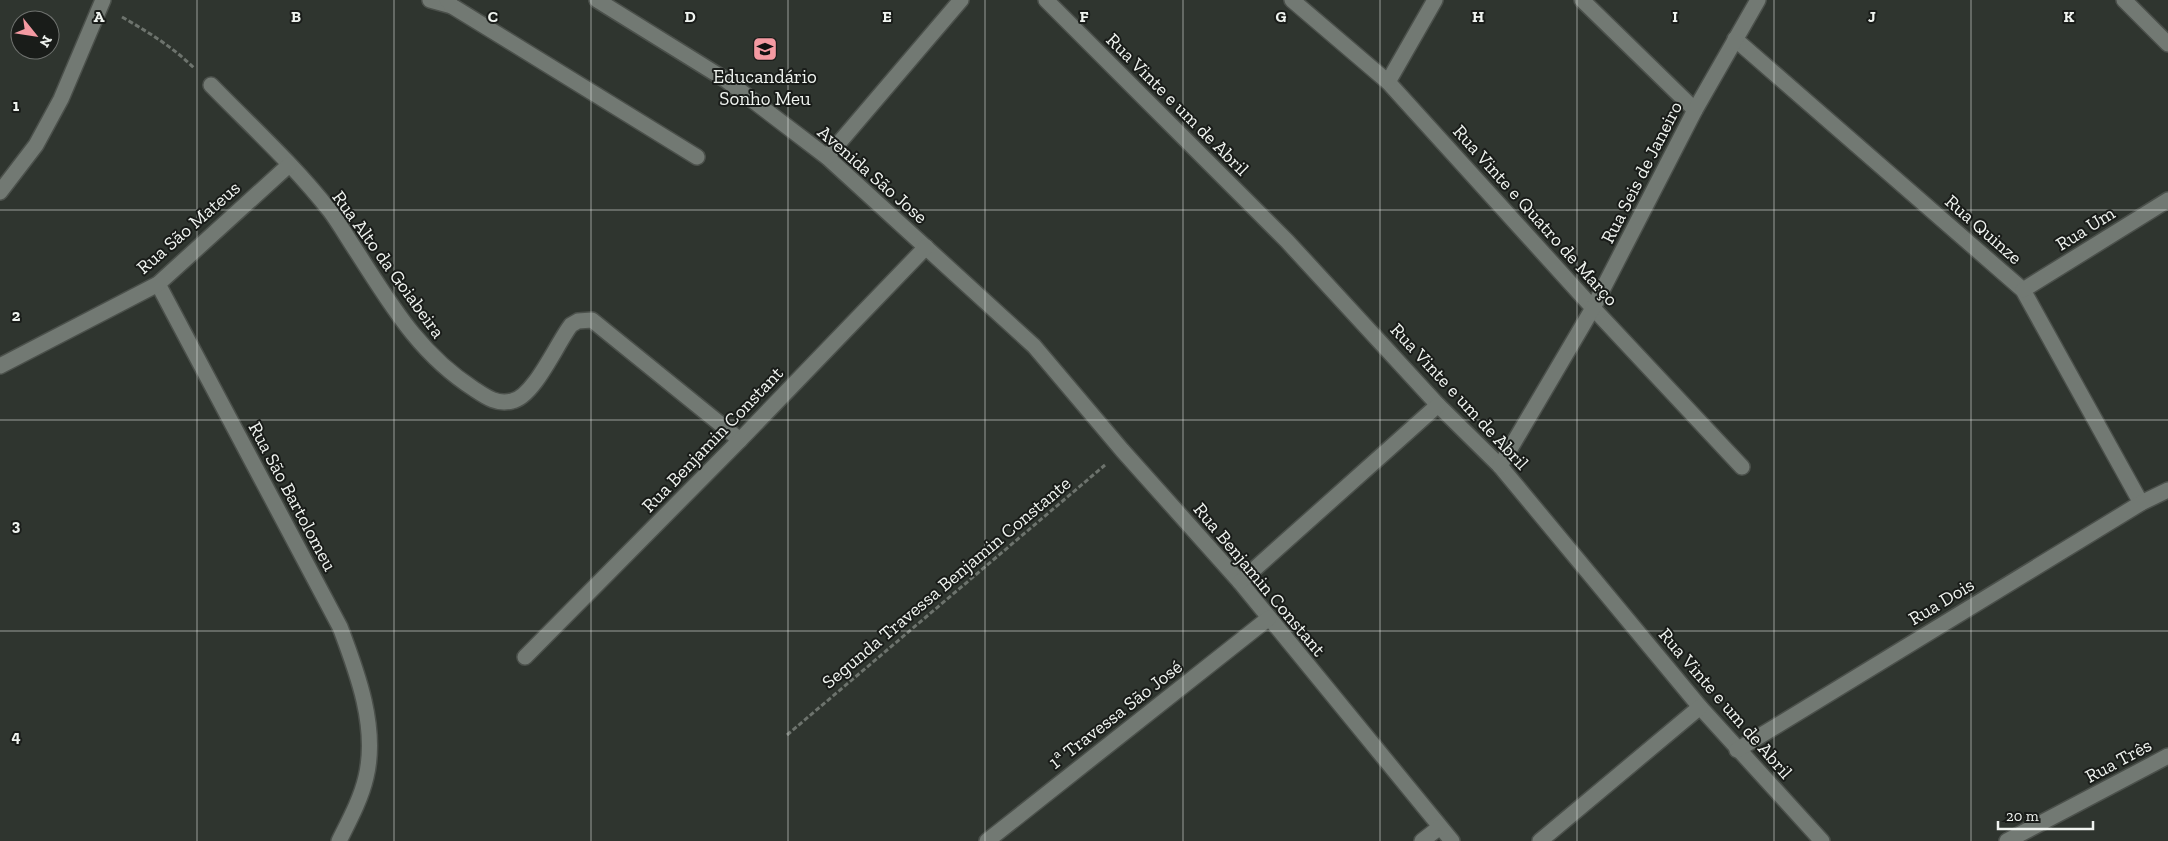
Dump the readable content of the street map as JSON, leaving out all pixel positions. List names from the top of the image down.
{
  "streets": {
    "street": [
      "Rua Vinte e um de Abril",
      "Rua Seis de Janeiro",
      "Avenida São Jose",
      "Rua Vinte e Quatro de Março",
      "Rua São Mateus",
      "Rua Um",
      "Rua Quinze",
      "Rua Alto da Goiabeira",
      "Rua Benjamin Constant",
      "Rua São Bartolomeu",
      "Rua Dois",
      "1ª Travessa São José",
      "Rua Três"
    ],
    "path": ["Segunda Travessa Benjamin Constante"]
  },
  "crossings": [
    ["Rua Vinte e um de Abril", "Rua Seis de Janeiro"],
    ["Rua Vinte e um de Abril", "Rua Dois"],
    ["Rua Seis de Janeiro", "Rua Vinte e Quatro de Março"],
    ["Rua Seis de Janeiro", "Rua Quinze"],
    ["Avenida São Jose", "Rua Benjamin Constant"],
    ["Rua São Mateus", "Rua Alto da Goiabeira"],
    ["Rua São Mateus", "Rua São Bartolomeu"],
    ["Rua Um", "Rua Quinze"],
    ["Rua Quinze", "Rua Dois"],
    ["Rua Alto da Goiabeira", "Rua Benjamin Constant"],
    ["Rua Benjamin Constant", "Segunda Travessa Benjamin Constante"],
    ["Rua Benjamin Constant", "1ª Travessa São José"]
  ],
  "places": {
    "school or university": ["Educandário Sonho Meu"]
  },
  "scale_bar": "20 m",
  "north": "bottom right",
  "grid": {
    "columns": [
      "A",
      "B",
      "C",
      "D",
      "E",
      "F",
      "G",
      "H",
      "I",
      "J",
      "K"
    ],
    "rows": [
      "1",
      "2",
      "3",
      "4"
    ]
  }
}
